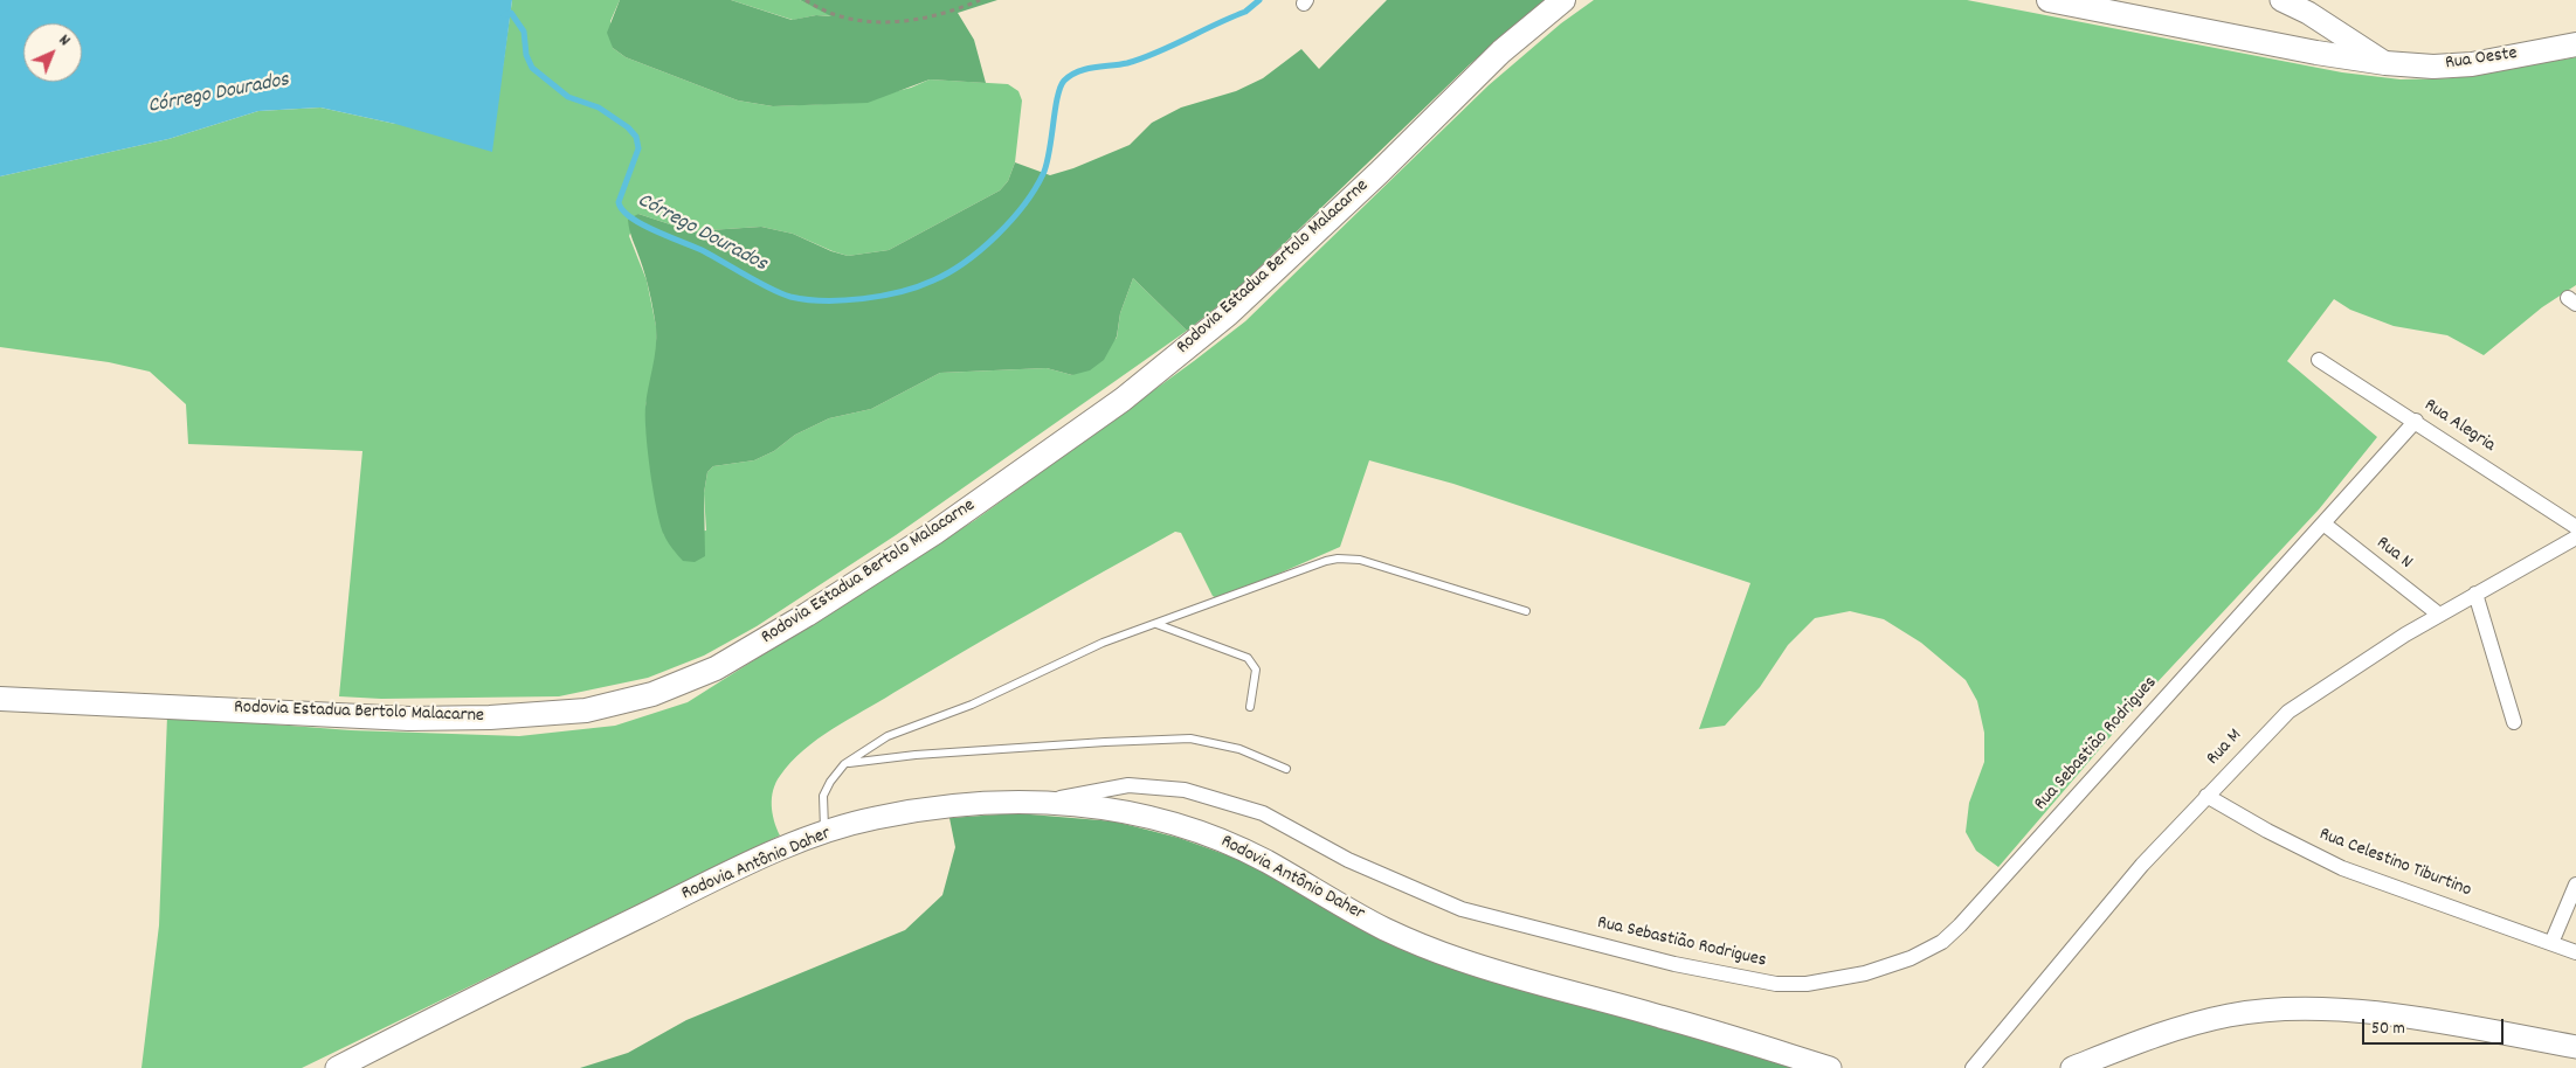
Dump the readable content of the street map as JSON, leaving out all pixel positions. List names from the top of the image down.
{
  "streets": {
    "main road": ["Rua Oeste", "Rodovia Estadua Bertolo Malacarne", "Rodovia Antônio Daher"],
    "street": [
      "Rua Alegria",
      "Rua N",
      "Rua Sebastião Rodrigues",
      "Rua M",
      "Rua Celestino Tiburtino"
    ]
  },
  "crossings": [
    ["Rua Alegria", "Rua Sebastião Rodrigues"],
    ["Rua N", "Rua Sebastião Rodrigues"],
    ["Rua N", "Rua M"],
    ["Rua Sebastião Rodrigues", "Rodovia Antônio Daher"],
    ["Rua M", "Rua Celestino Tiburtino"]
  ],
  "water": ["Córrego Dourados"],
  "scale_bar": "50 m",
  "north": "top right"
}
